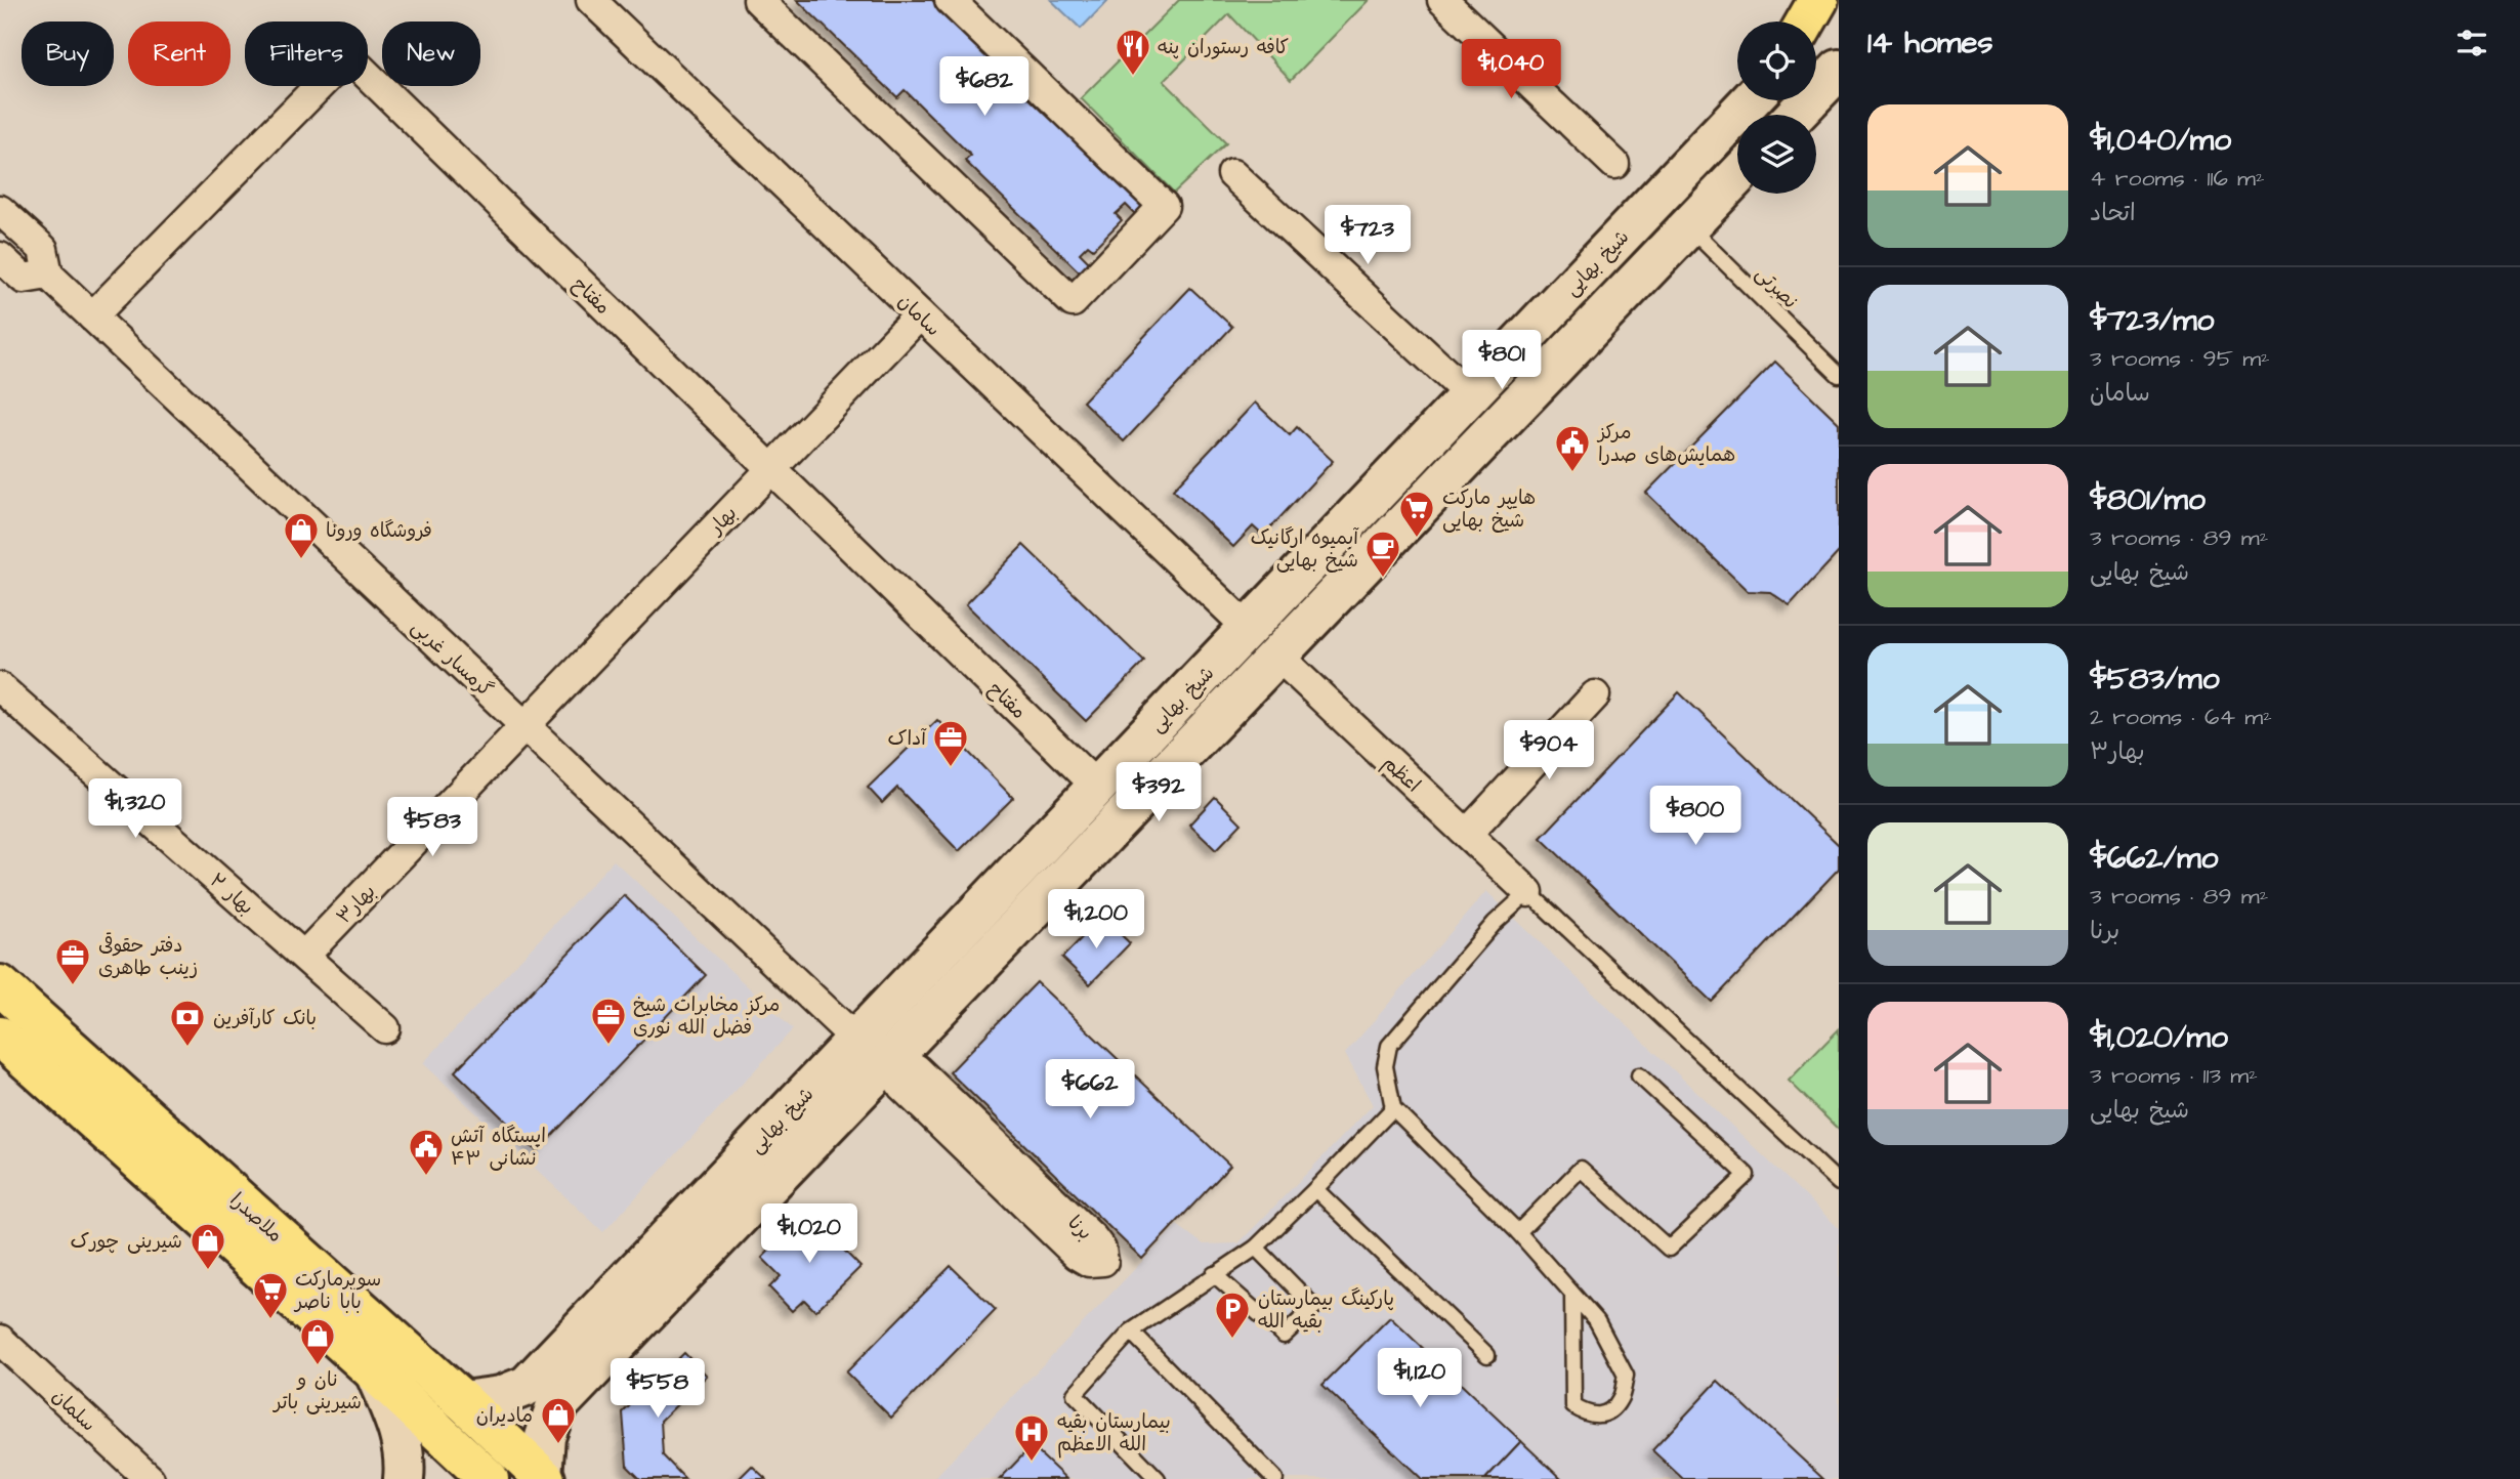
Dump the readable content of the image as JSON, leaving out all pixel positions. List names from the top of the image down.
{
  "streets": {
    "main road": ["شیخ بهایی", "ملاصدرا"],
    "street": [
      "مفتاح",
      "سامان",
      "بهار",
      "گرمسار غربی",
      "اعظم",
      "بهار ۲",
      "بهار۳",
      "برنا",
      "سلمان"
    ],
    "lane": ["نصرتی"]
  },
  "crossings": [
    ["شیخ بهایی", "نصرتی"],
    ["شیخ بهایی", "مفتاح"],
    ["شیخ بهایی", "سامان"],
    ["شیخ بهایی", "گرمسار غربی"],
    ["شیخ بهایی", "اعظم"],
    ["شیخ بهایی", "ملاصدرا"],
    ["شیخ بهایی", "برنا"],
    ["مفتاح", "بهار"],
    ["مفتاح", "گرمسار غربی"],
    ["سامان", "بهار"],
    ["بهار", "گرمسار غربی"],
    ["بهار", "بهار۳"],
    ["گرمسار غربی", "بهار۳"],
    ["بهار ۲", "بهار۳"]
  ],
  "places": {
    "restaurant": ["کافه رستوران پنه"],
    "public building": ["مرکز همایش‌های صدرا", "ایستگاه آتش نشانی ۴۳"],
    "supermarket": ["هایپر مارکت شیخ بهایی", "سوپرمارکت بابا ناصر"],
    "shop": [
      "فروشگاه ورونا",
      "شیرینی چورک",
      "نان و شیرینی باتر",
      "مادیران"
    ],
    "cafe": ["آبمیوه ارگانیک شیخ بهایی"],
    "office": ["آداک", "دفتر حقوقی زینب طاهری", "مرکز مخابرات شیخ فضل الله نوری"],
    "bank": ["بانک کارآفرین"],
    "parking": ["پارکینگ بیمارستان بقیه الله"],
    "hospital": ["بیمارستان بقیه الله الاعظم"]
  },
  "page": {
    "heading": "14 homes",
    "chip": [
      "Buy",
      "Rent",
      "Filters",
      "New"
    ],
    "price": [
      "$1,040",
      "$682",
      "$723",
      "$801",
      "$904",
      "$392",
      "$1,320",
      "$800",
      "$583",
      "$1,200",
      "$662",
      "$1,020",
      "$1,120",
      "$558"
    ],
    "list": [
      {
        "name": "$1,040/mo",
        "note": "4 rooms · 116 m² · اتحاد"
      },
      {
        "name": "$723/mo",
        "note": "3 rooms · 95 m² · سامان"
      },
      {
        "name": "$801/mo",
        "note": "3 rooms · 89 m² · شیخ بهایی"
      },
      {
        "name": "$583/mo",
        "note": "2 rooms · 64 m² · بهار۳"
      },
      {
        "name": "$662/mo",
        "note": "3 rooms · 89 m² · برنا"
      },
      {
        "name": "$1,020/mo",
        "note": "3 rooms · 113 m² · شیخ بهایی"
      }
    ]
  }
}
